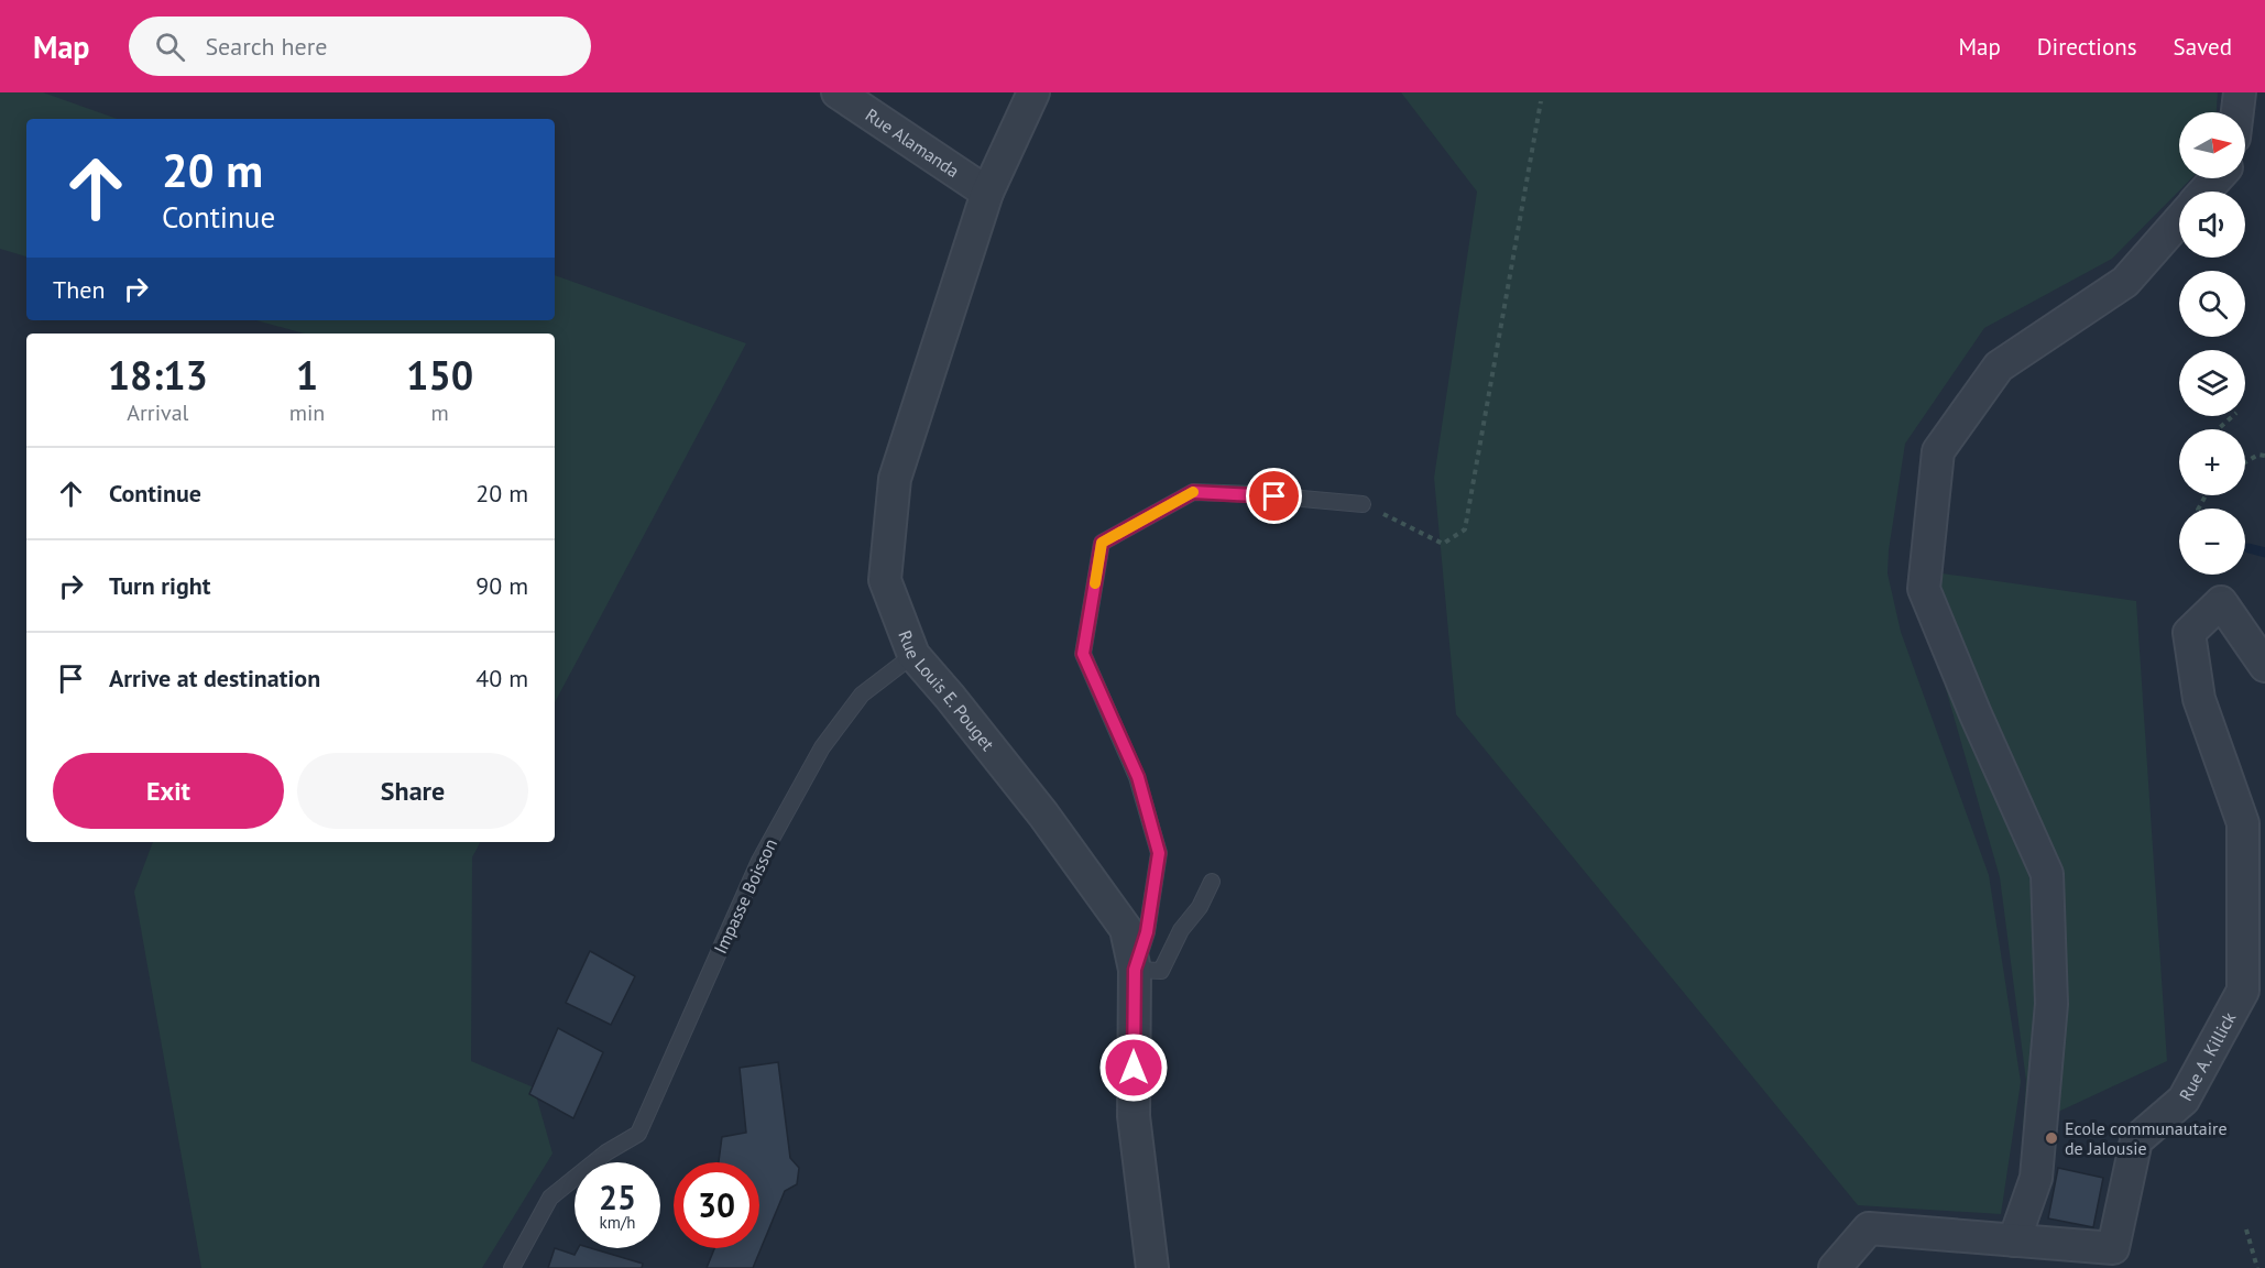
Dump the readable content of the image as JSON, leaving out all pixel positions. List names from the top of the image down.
{
  "streets": {
    "street": ["Rue Alamanda", "Rue Louis E. Pouget", "Rue A. Killick"],
    "lane": ["Impasse Boisson"]
  },
  "crossings": [
    ["Rue Alamanda", "Rue Louis E. Pouget"],
    ["Rue Louis E. Pouget", "Impasse Boisson"]
  ],
  "places": ["Ecole communautaire de Jalousie"],
  "north": "right",
  "page": {
    "header": "Map",
    "search": "Search here",
    "nav": ["Map", "Directions", "Saved"],
    "map_buttons": ["+", "−"],
    "turn": ["20 m", "Continue"],
    "then": "Then",
    "eta": [
      "18:13",
      "Arrival",
      "1",
      "min",
      "150",
      "m"
    ],
    "list": [
      {
        "name": "Continue",
        "value": "20 m"
      },
      {
        "name": "Turn right",
        "value": "90 m"
      },
      {
        "name": "Arrive at destination",
        "value": "40 m"
      }
    ],
    "buttons": ["Exit", "Share"],
    "speed": "25 km/h",
    "limit": "30"
  }
}
